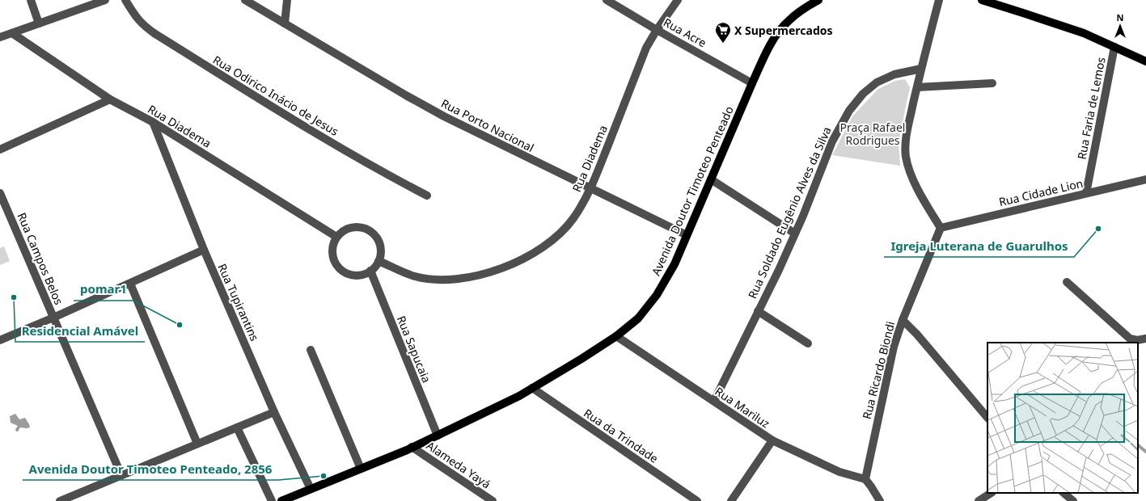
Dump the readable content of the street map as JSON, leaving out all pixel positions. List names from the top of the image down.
{
  "streets": {
    "main road": ["Avenida Doutor Timoteo Penteado"],
    "street": [
      "Rua Acre",
      "Rua Odirico Inácio de Jesus",
      "Rua Faria de Lemos",
      "Rua Porto Nacional",
      "Rua Diadema",
      "Rua Cidade Lion",
      "Rua Soldado Eugênio Alves da Silva",
      "Rua Campos Belos",
      "Rua Tupirantins",
      "Rua Sapucaia",
      "Rua Ricardo Biondi",
      "Rua Mariluz",
      "Rua da Trindade",
      "Alameda Yayá"
    ]
  },
  "crossings": [
    ["Rua Acre", "Rua Diadema"],
    ["Rua Acre", "Avenida Doutor Timoteo Penteado"],
    ["Rua Faria de Lemos", "Rua Cidade Lion"],
    ["Rua Porto Nacional", "Rua Diadema"],
    ["Rua Porto Nacional", "Avenida Doutor Timoteo Penteado"],
    ["Rua Diadema", "Rua Tupirantins"],
    ["Rua Diadema", "Rua Sapucaia"],
    ["Avenida Doutor Timoteo Penteado", "Rua Tupirantins"],
    ["Avenida Doutor Timoteo Penteado", "Rua Sapucaia"],
    ["Avenida Doutor Timoteo Penteado", "Rua Mariluz"],
    ["Avenida Doutor Timoteo Penteado", "Rua da Trindade"],
    ["Avenida Doutor Timoteo Penteado", "Alameda Yayá"],
    ["Rua Cidade Lion", "Rua Ricardo Biondi"],
    ["Rua Soldado Eugênio Alves da Silva", "Rua Mariluz"],
    ["Rua Ricardo Biondi", "Rua Mariluz"]
  ],
  "parks": ["Praça Rafael Rodrigues"],
  "places": {
    "supermarket": ["X Supermercados"],
    "other": [
      "Igreja Luterana de Guarulhos",
      "Residencial Amável",
      "pomar1",
      "Avenida Doutor Timoteo Penteado, 2856"
    ]
  },
  "north": "top"
}
